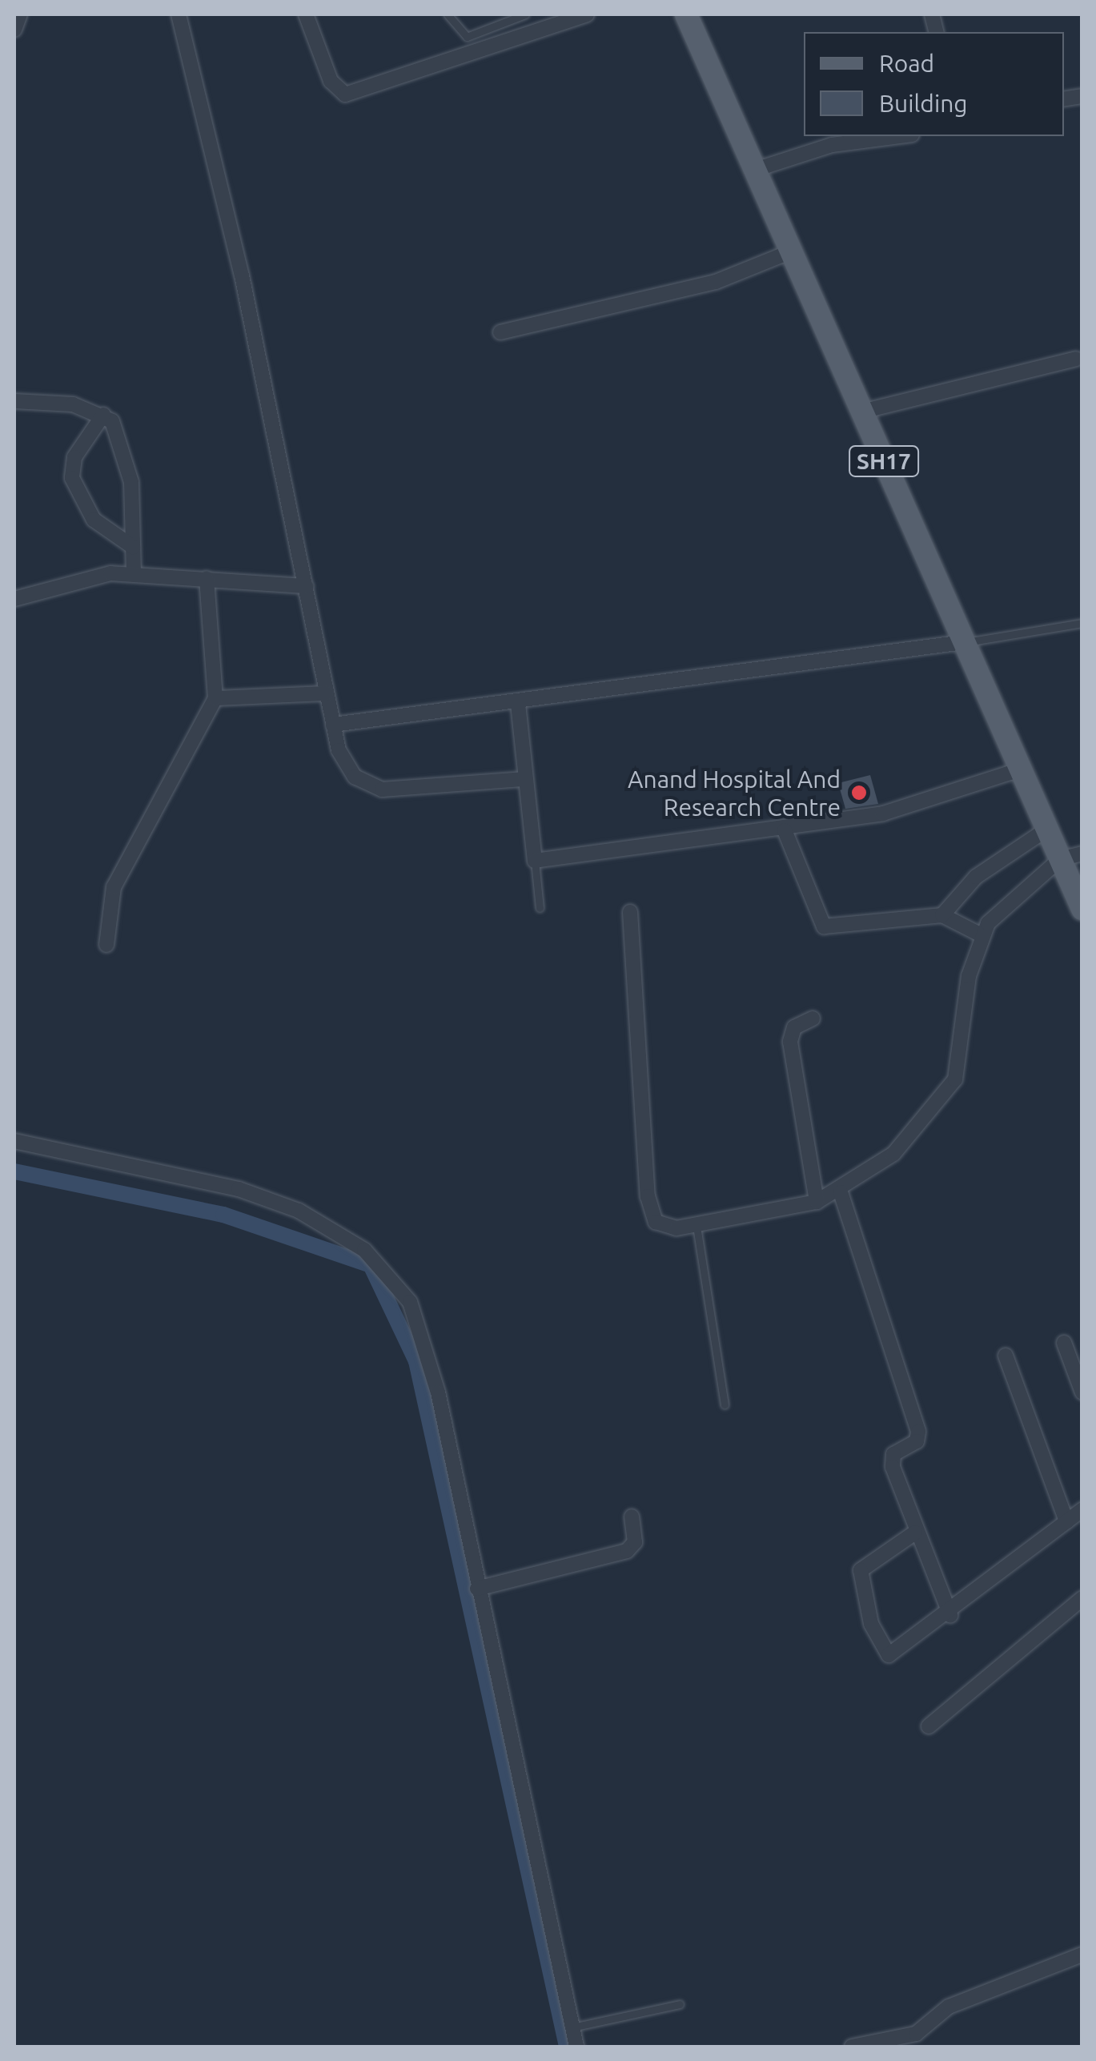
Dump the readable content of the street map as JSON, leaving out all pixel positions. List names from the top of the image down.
{
  "streets": {
    "main road": ["SH17"]
  },
  "places": ["Anand Hospital And Research Centre"],
  "legend": ["Road", "Building"]
}
